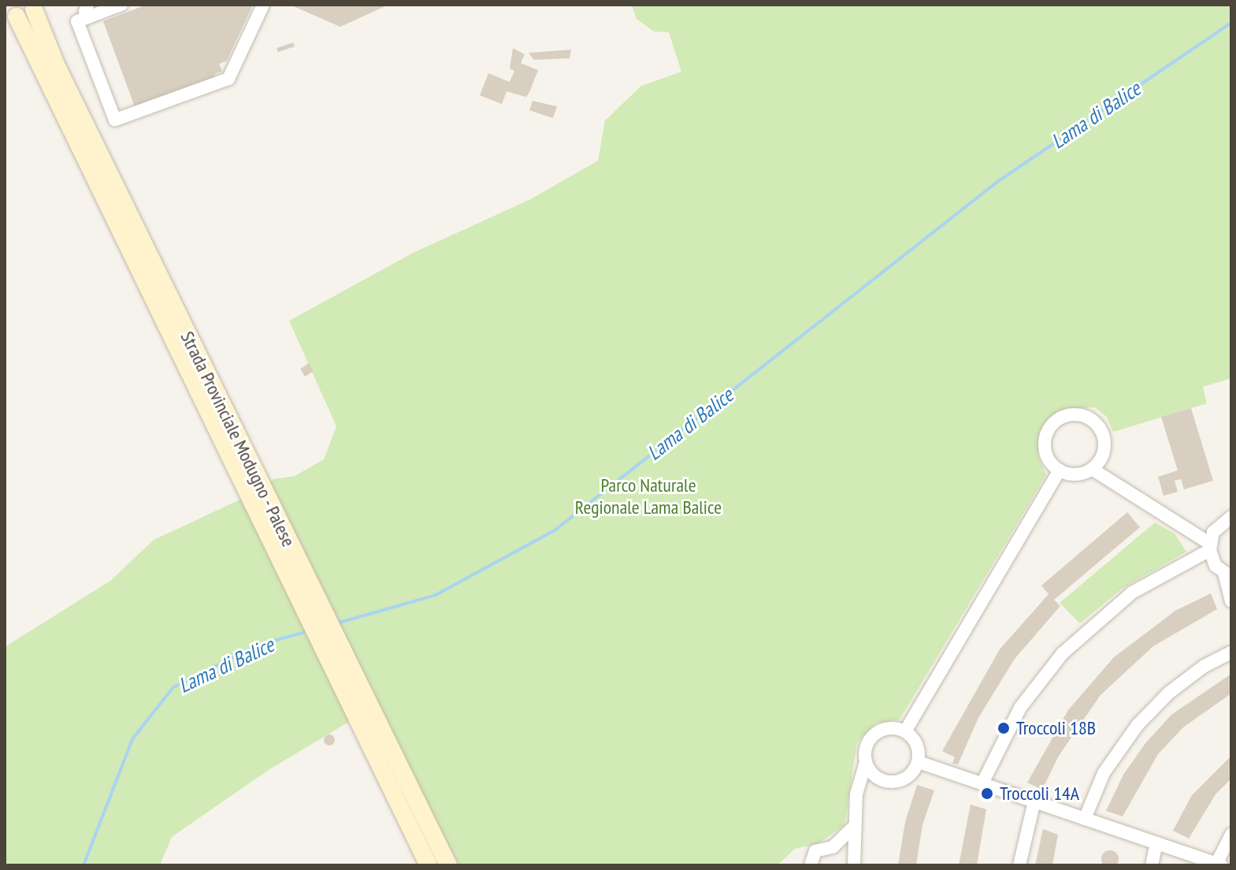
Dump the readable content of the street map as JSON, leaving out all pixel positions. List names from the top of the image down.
{
  "streets": {
    "main road": ["Strada Provinciale Modugno - Palese"]
  },
  "water": ["Lama di Balice"],
  "parks": ["Parco Naturale Regionale Lama Balice"],
  "places": ["Troccoli 18B", "Troccoli 14A"]
}
